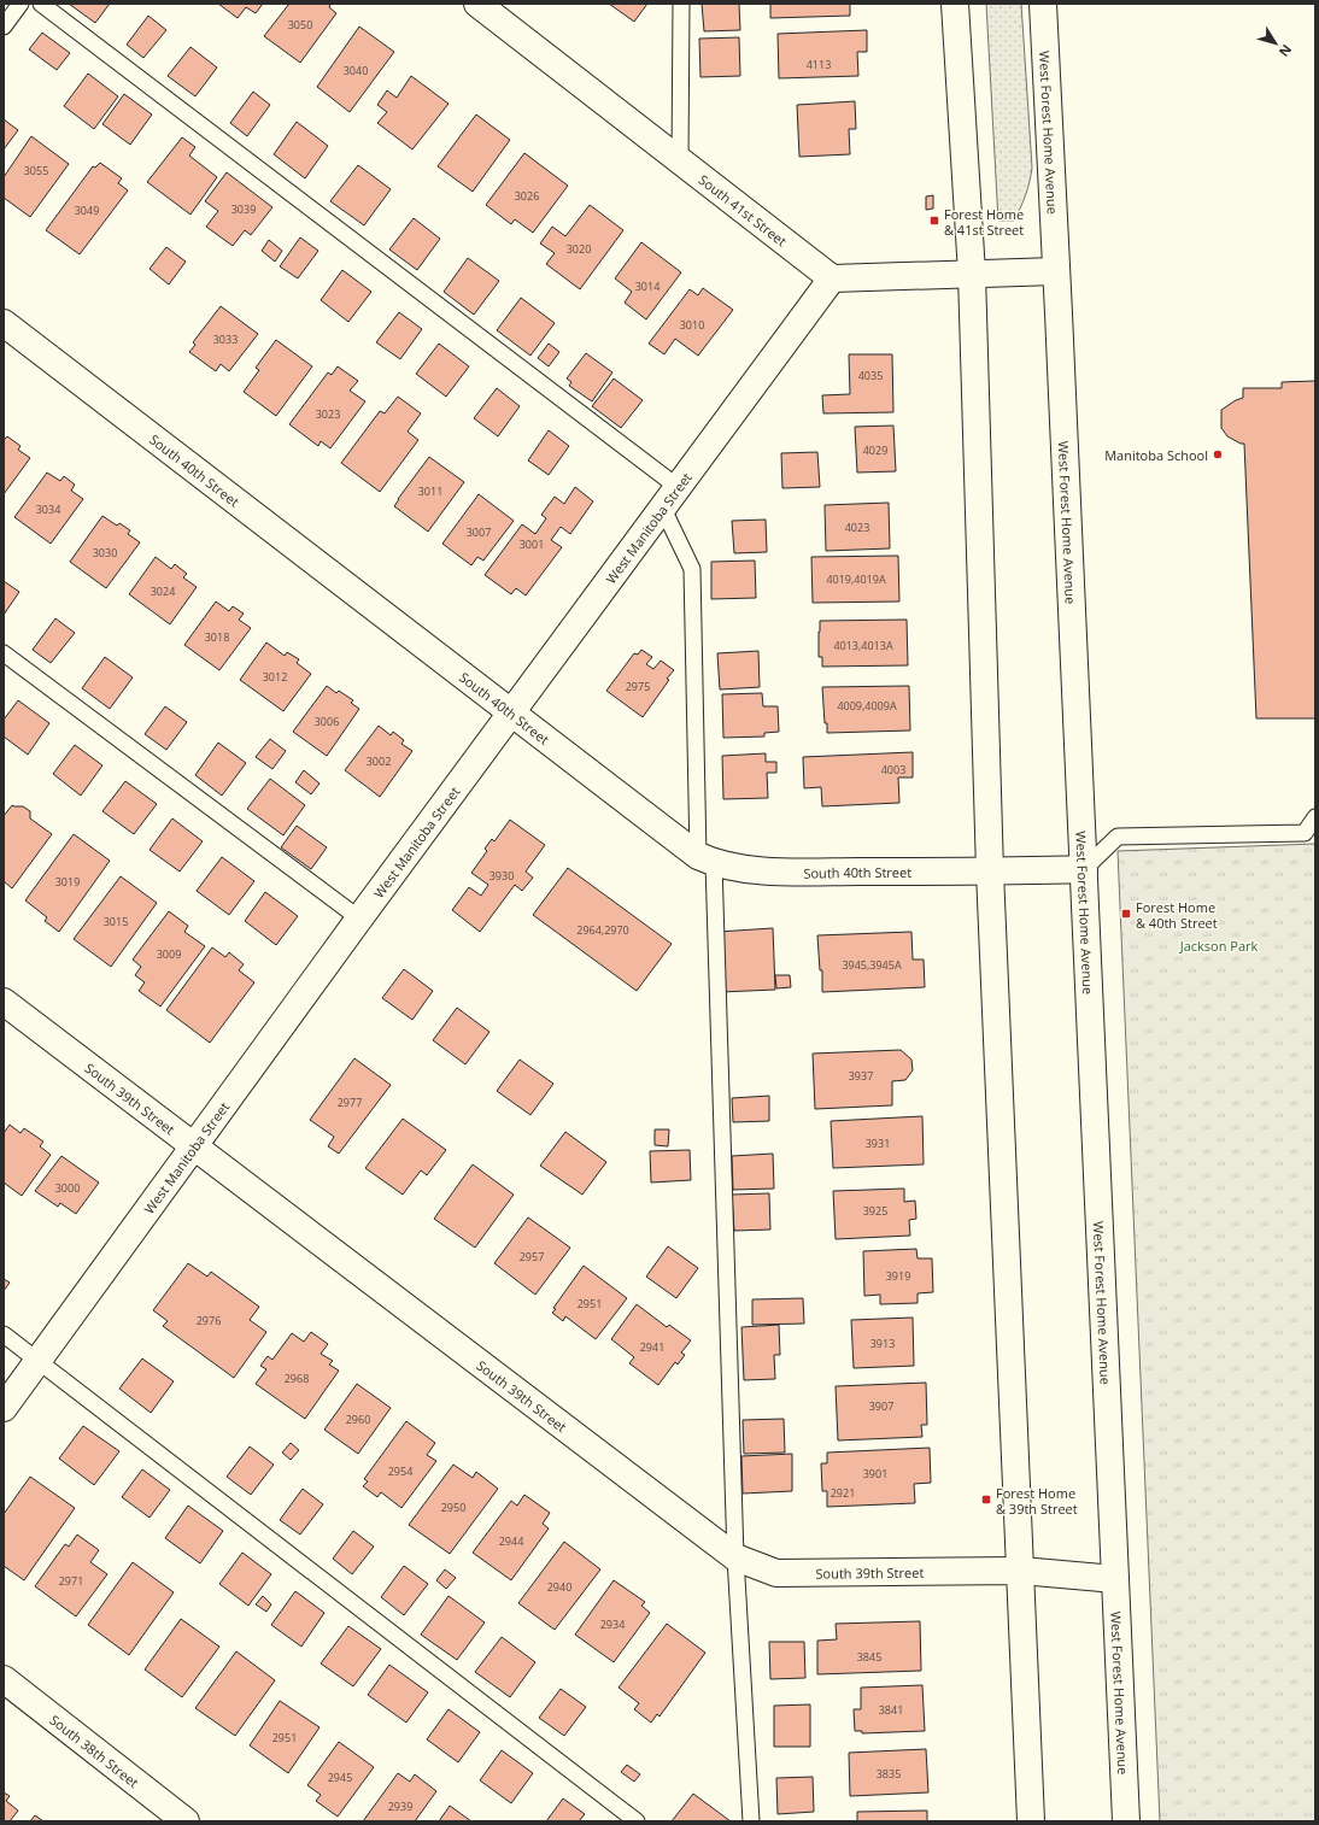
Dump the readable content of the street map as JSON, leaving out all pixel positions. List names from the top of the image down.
{
  "streets": {
    "street": [
      "West Forest Home Avenue",
      "South 41st Street",
      "South 40th Street",
      "West Manitoba Street",
      "South 39th Street",
      "South 38th Street"
    ]
  },
  "crossings": [
    ["West Forest Home Avenue", "South 40th Street"],
    ["West Forest Home Avenue", "South 39th Street"],
    ["South 41st Street", "West Manitoba Street"],
    ["South 40th Street", "West Manitoba Street"],
    ["West Manitoba Street", "South 39th Street"]
  ],
  "parks": ["Jackson Park"],
  "places": {
    "transit": ["Forest Home & 41st Street", "Forest Home & 40th Street", "Forest Home & 39th Street"],
    "other": ["Manitoba School"]
  },
  "house_numbers": [
    "3050",
    "4113",
    "3040",
    "3055",
    "3026",
    "3039",
    "3049",
    "3020",
    "3014",
    "3010",
    "3033",
    "4035",
    "3023",
    "4029",
    "3011",
    "3034",
    "4023",
    "3007",
    "3001",
    "3030",
    "4019,4019A",
    "3024",
    "3018",
    "4013,4013A",
    "3012",
    "2975",
    "4009,4009A",
    "3006",
    "3002",
    "4003",
    "3930",
    "3019",
    "3015",
    "2964,2970",
    "3009",
    "3945,3945A",
    "3937",
    "2977",
    "3931",
    "3000",
    "3925",
    "2957",
    "3919",
    "2951",
    "2976",
    "3913",
    "2941",
    "2968",
    "3907",
    "2960",
    "2954",
    "3901",
    "2921",
    "2950",
    "2944",
    "2971",
    "2940",
    "2934",
    "3845",
    "3841",
    "2951",
    "3835",
    "2945",
    "2939"
  ],
  "north": "bottom right"
}
